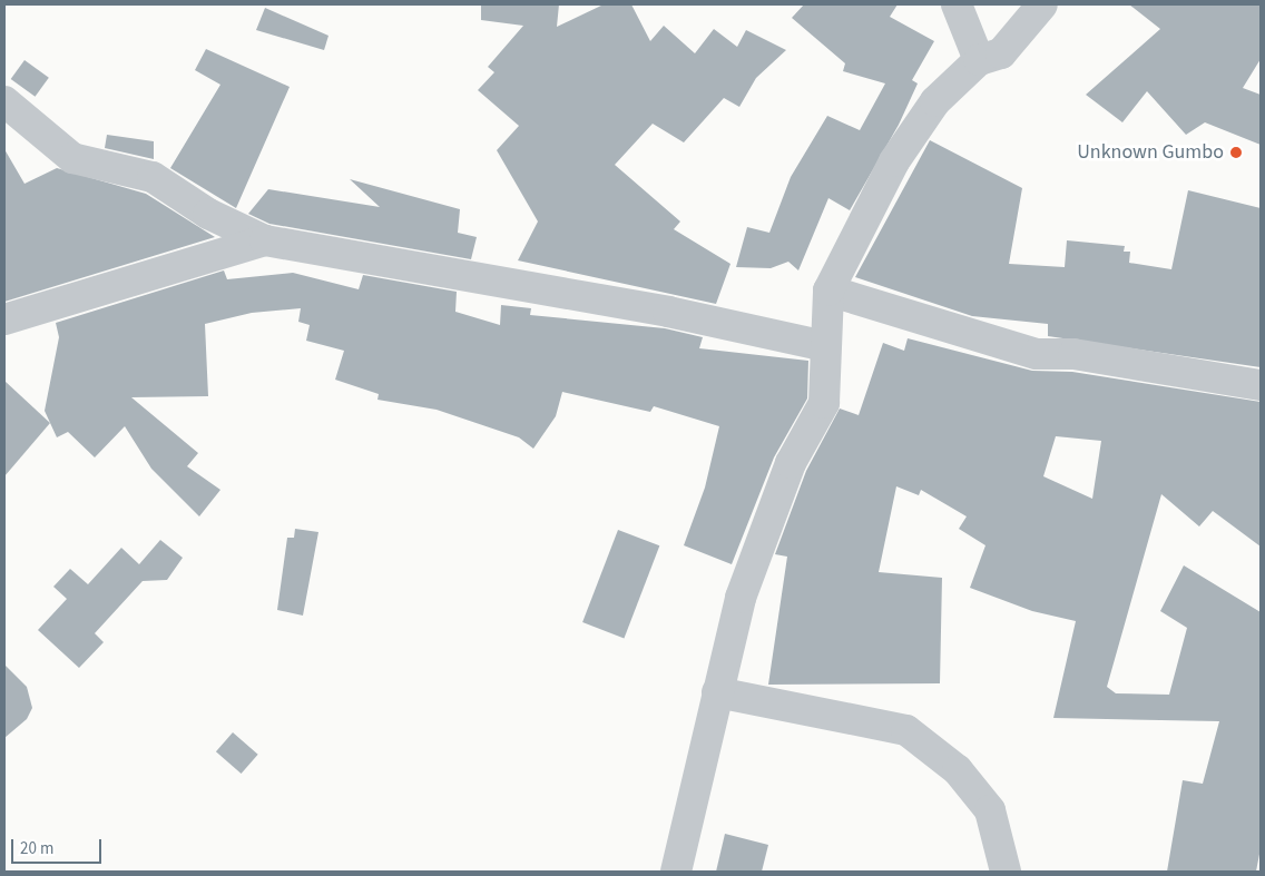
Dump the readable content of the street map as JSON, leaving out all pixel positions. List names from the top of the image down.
{
  "places": ["Unknown Gumbo"],
  "scale_bar": "20 m"
}
